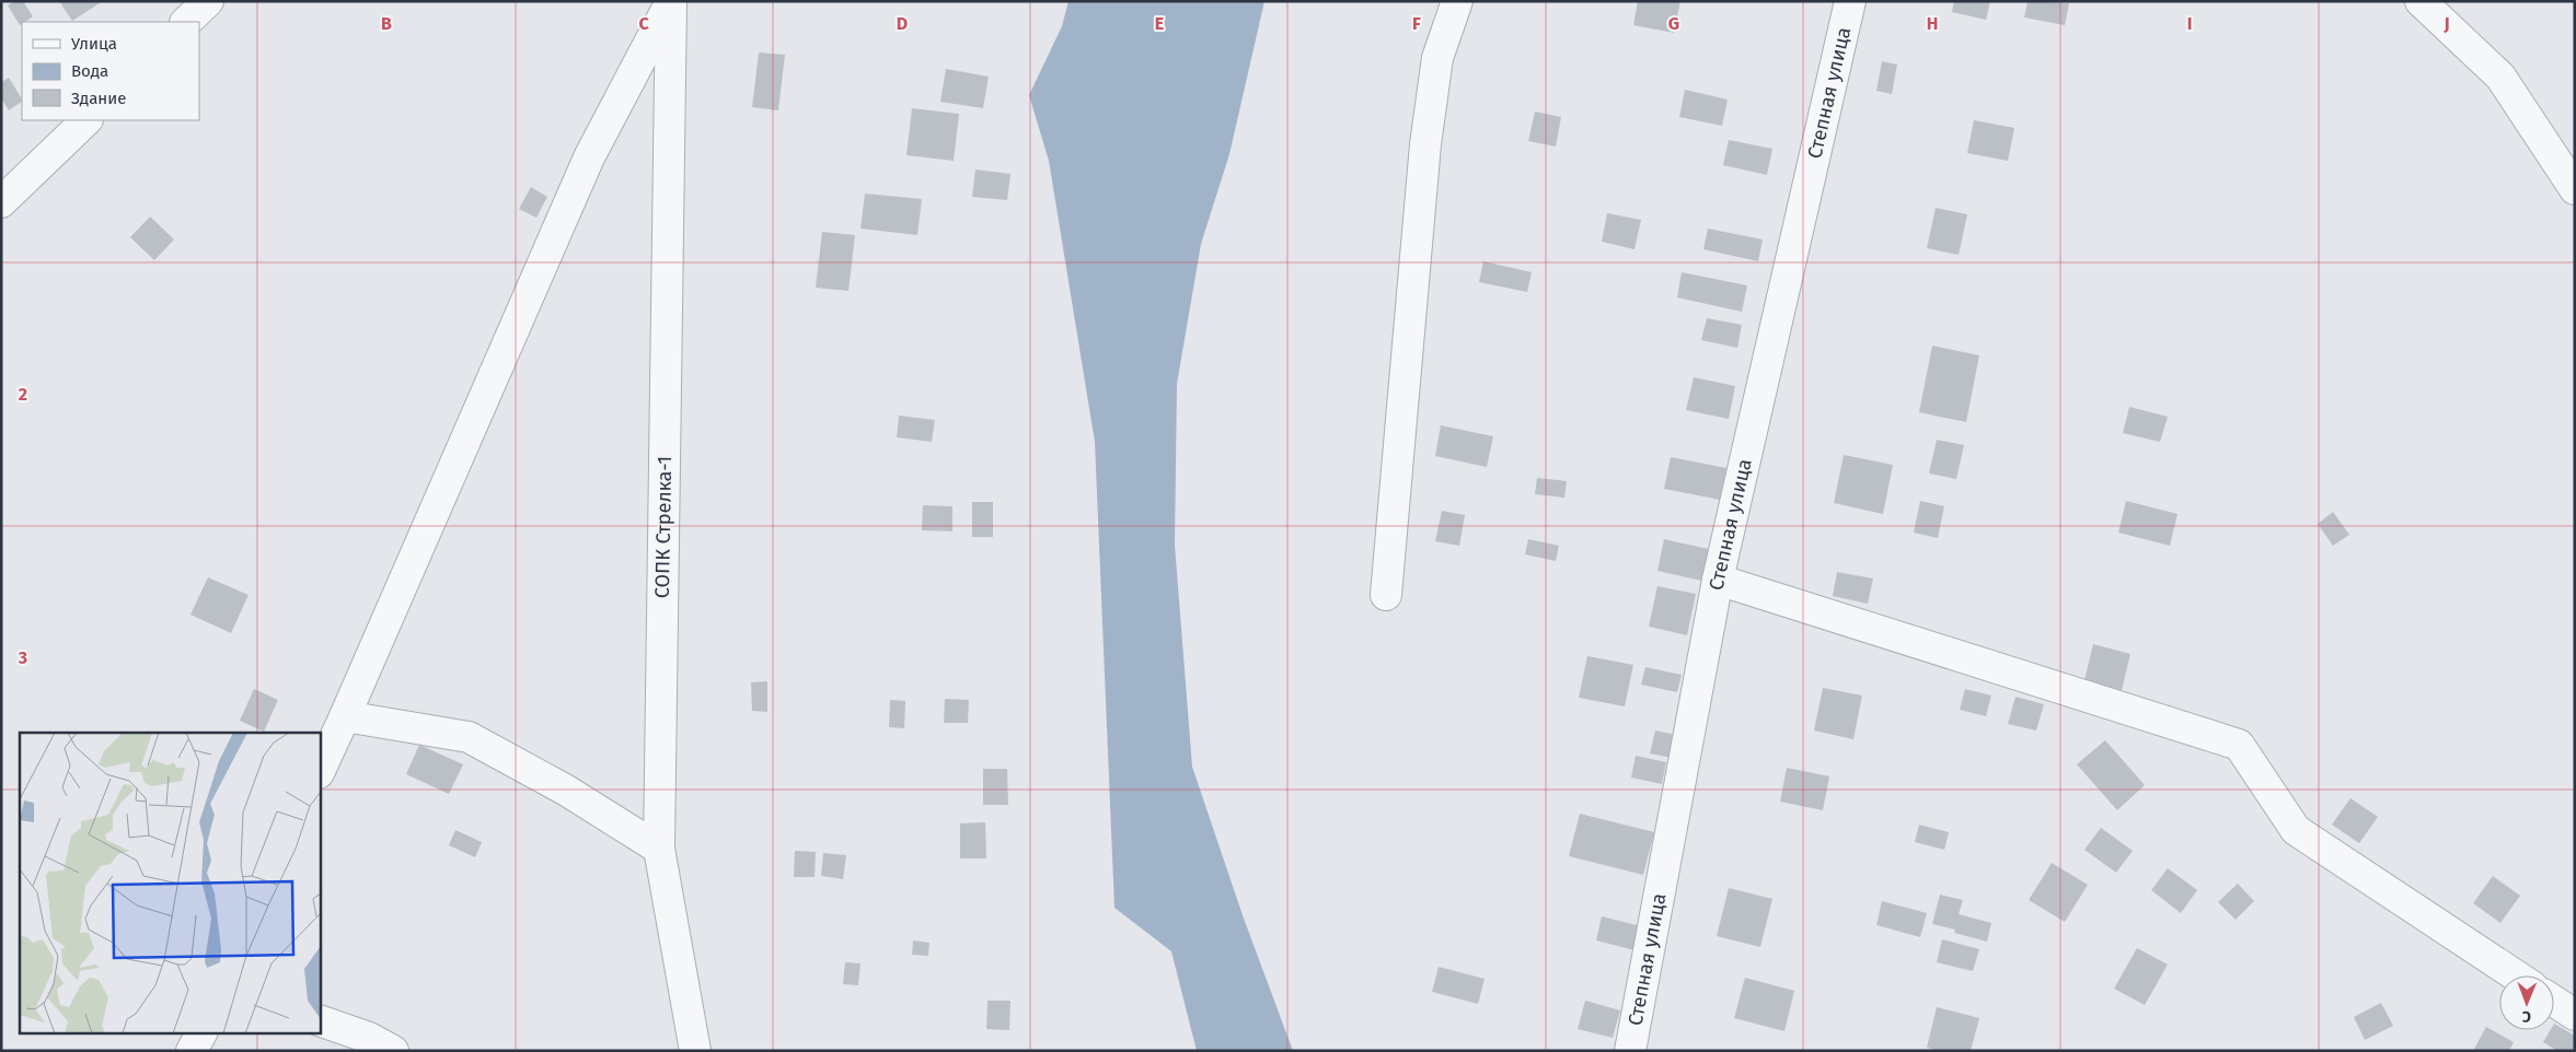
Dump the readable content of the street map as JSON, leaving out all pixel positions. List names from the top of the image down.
{
  "streets": {
    "street": ["Степная улица", "СОПК Стрелка-1"]
  },
  "legend": ["Улица", "Вода", "Здание"],
  "north": "bottom",
  "grid": {
    "columns": [
      "B",
      "C",
      "D",
      "E",
      "F",
      "G",
      "H",
      "I",
      "J"
    ],
    "rows": ["2", "3"]
  }
}
